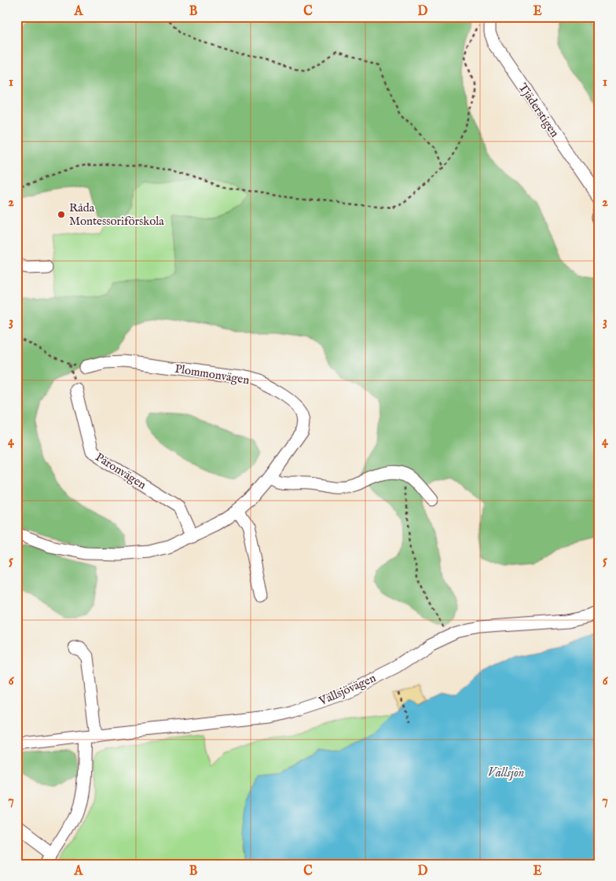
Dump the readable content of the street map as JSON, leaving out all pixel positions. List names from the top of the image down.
{
  "streets": {
    "street": [
      "Tjäderstigen",
      "Plommonvägen",
      "Päronvägen",
      "Vällsjövägen"
    ]
  },
  "crossings": [
    ["Plommonvägen", "Päronvägen"]
  ],
  "water": ["Vällsjön"],
  "places": ["Råda Montessoriförskola"],
  "grid": {
    "columns": [
      "A",
      "B",
      "C",
      "D",
      "E"
    ],
    "rows": [
      "1",
      "2",
      "3",
      "4",
      "5",
      "6",
      "7"
    ]
  }
}
